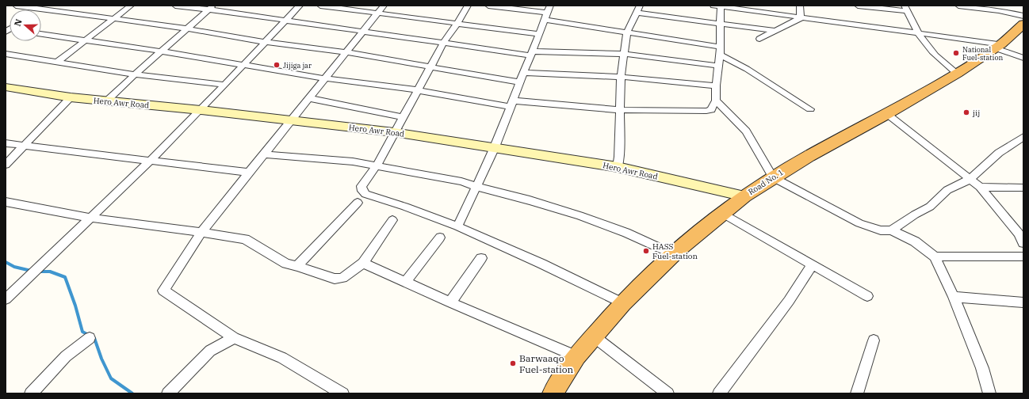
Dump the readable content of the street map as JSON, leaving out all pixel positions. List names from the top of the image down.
{
  "streets": {
    "highway": ["Road No. 1"],
    "main road": ["Hero Awr Road"]
  },
  "crossings": [
    ["Hero Awr Road", "Road No. 1"]
  ],
  "places": [
    "National Fuel-station",
    "Jijiga jar",
    "jij",
    "HASS Fuel-station",
    "Barwaaqo Fuel-station"
  ],
  "north": "left"
}
